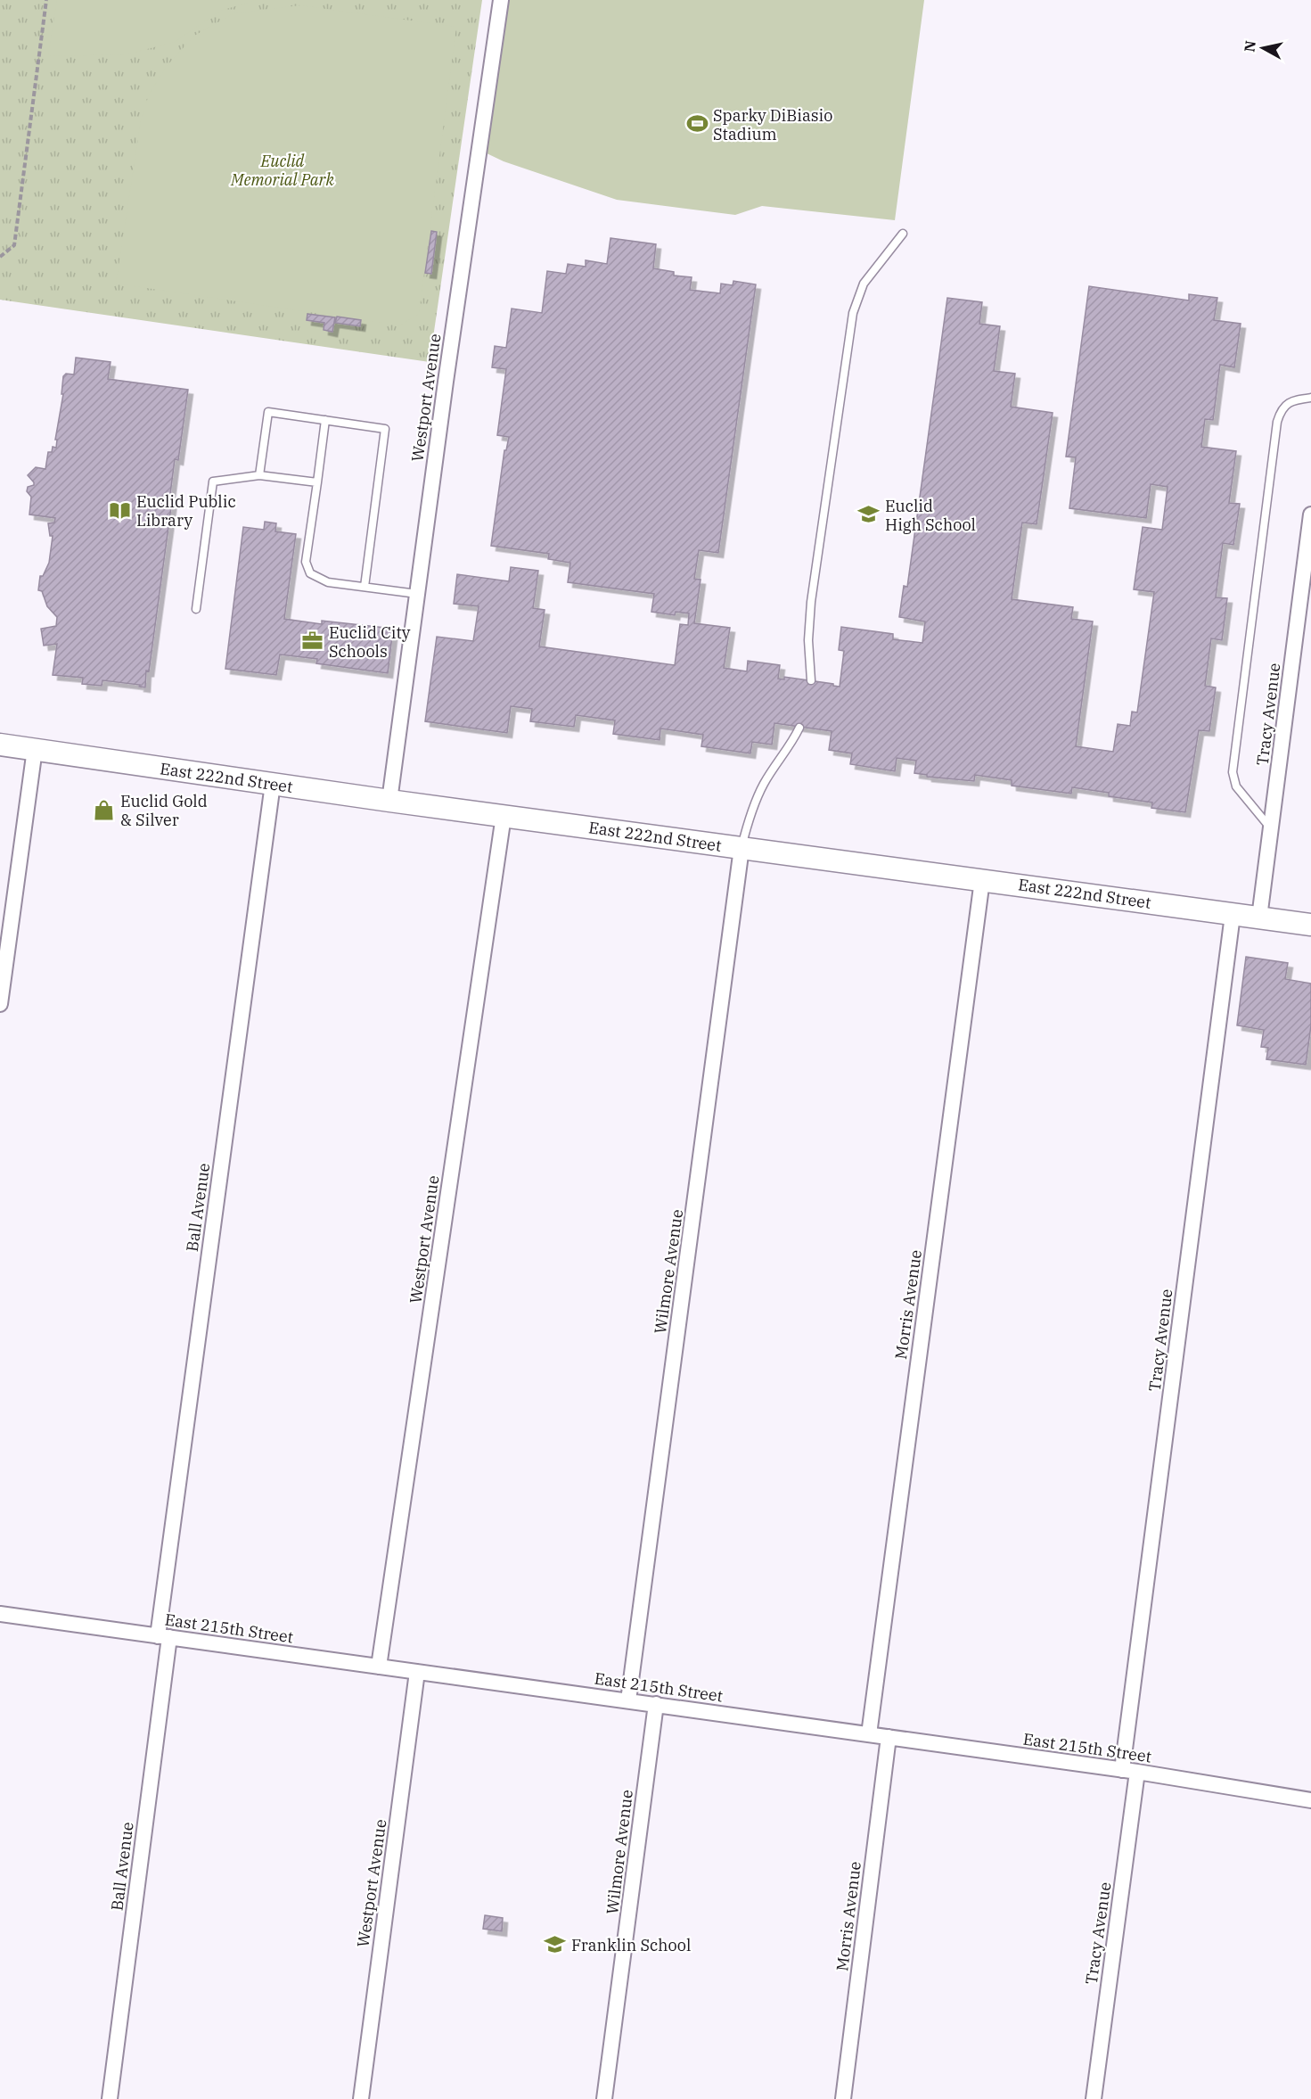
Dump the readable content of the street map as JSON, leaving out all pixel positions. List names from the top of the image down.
{
  "streets": {
    "street": [
      "Westport Avenue",
      "Tracy Avenue",
      "East 222nd Street",
      "Ball Avenue",
      "Wilmore Avenue",
      "Morris Avenue",
      "East 215th Street"
    ]
  },
  "crossings": [
    ["Westport Avenue", "East 222nd Street"],
    ["Westport Avenue", "East 215th Street"],
    ["Tracy Avenue", "East 222nd Street"],
    ["Tracy Avenue", "East 215th Street"],
    ["East 222nd Street", "Ball Avenue"],
    ["East 222nd Street", "Wilmore Avenue"],
    ["East 222nd Street", "Morris Avenue"],
    ["Ball Avenue", "East 215th Street"],
    ["Wilmore Avenue", "East 215th Street"],
    ["Morris Avenue", "East 215th Street"]
  ],
  "parks": ["Euclid Memorial Park"],
  "places": {
    "sports": ["Sparky DiBiasio Stadium"],
    "library": ["Euclid Public Library"],
    "school or university": ["Euclid High School", "Franklin School"],
    "office": ["Euclid City Schools"],
    "shop": ["Euclid Gold & Silver"]
  },
  "north": "left"
}
